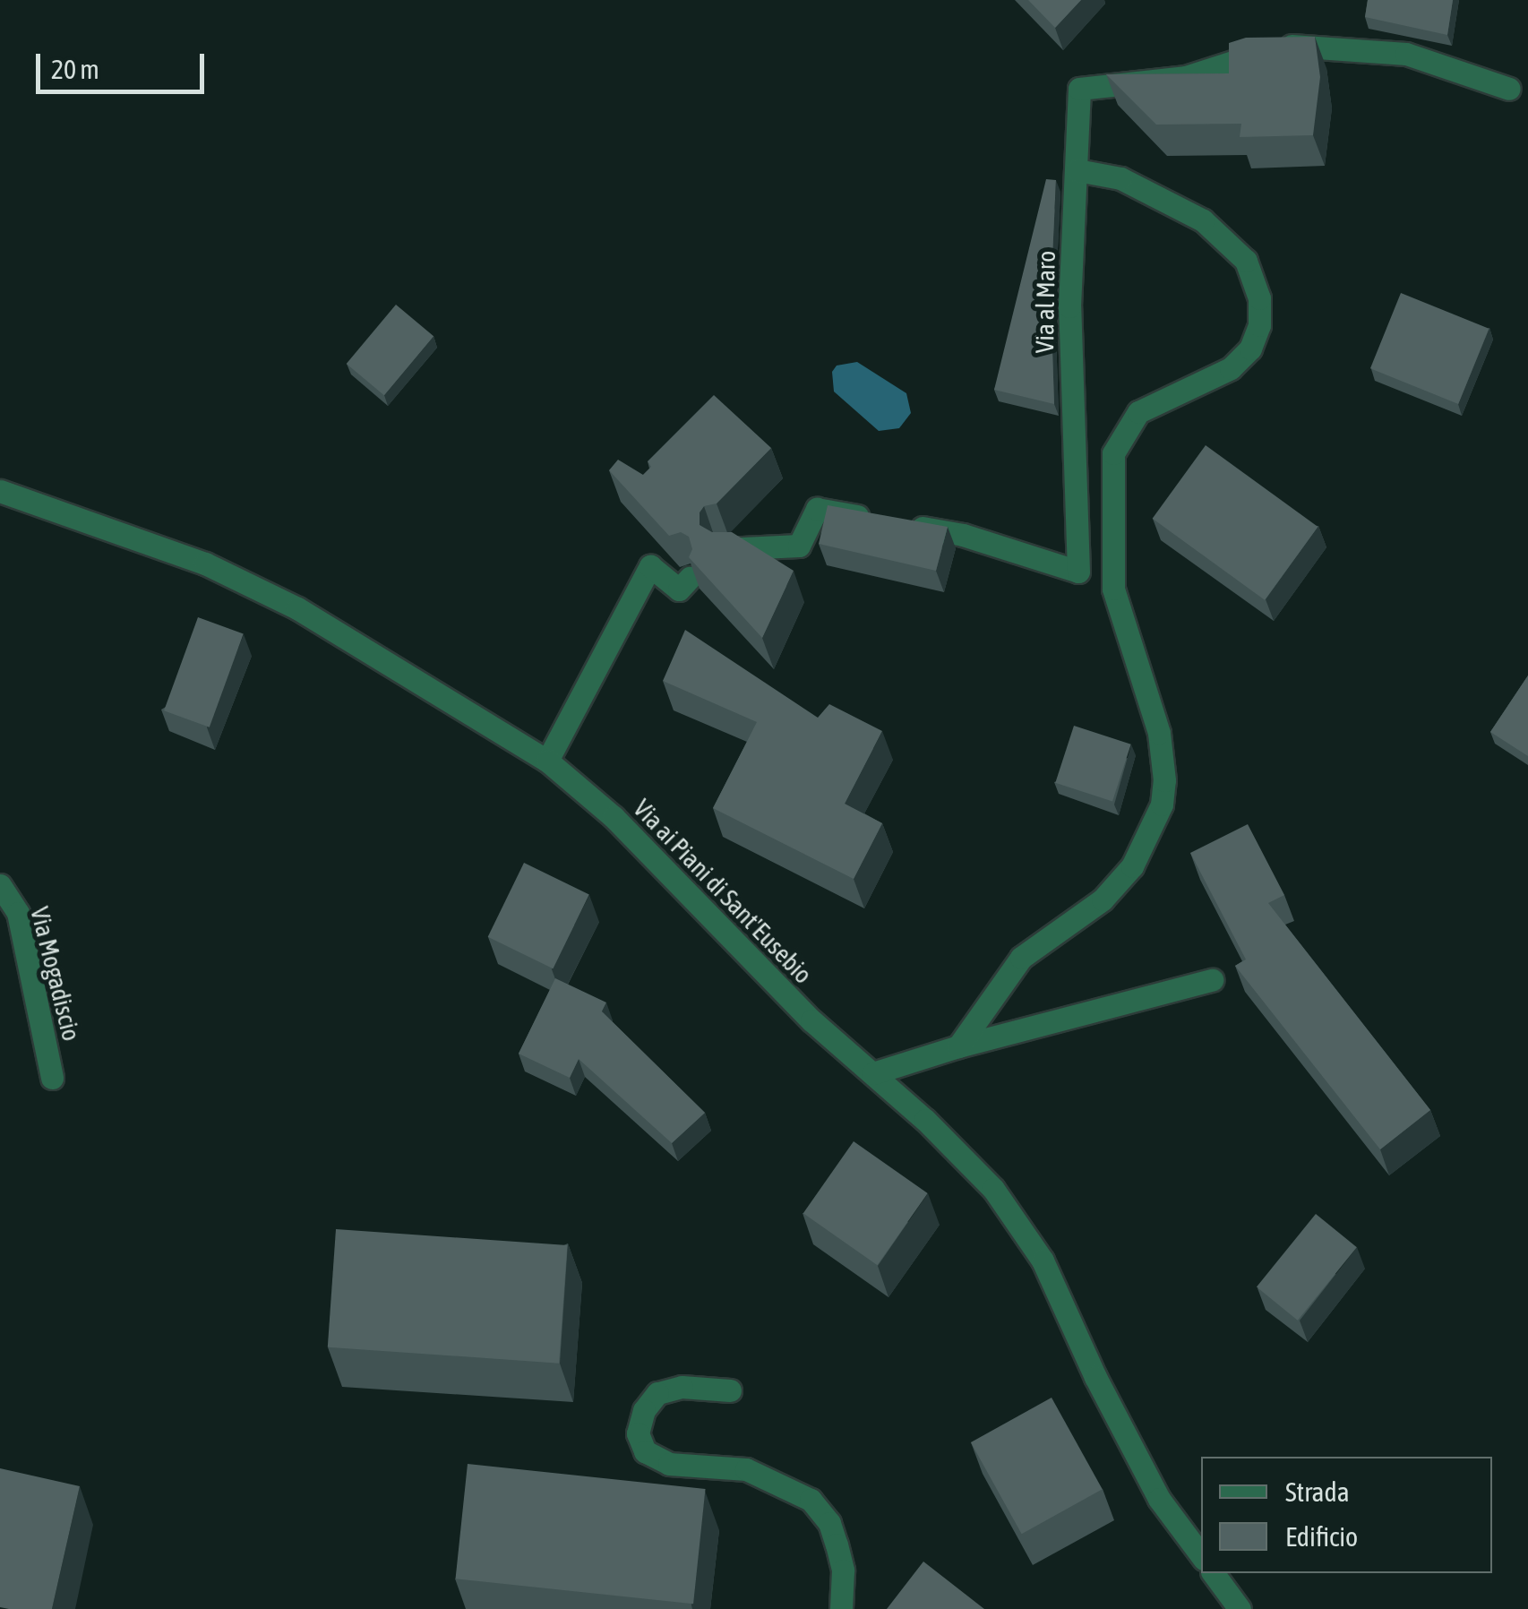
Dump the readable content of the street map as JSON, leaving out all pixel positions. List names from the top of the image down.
{
  "streets": {
    "street": ["Via al Maro", "Via ai Piani di Sant'Eusebio", "Via Mogadiscio"]
  },
  "legend": ["Strada", "Edificio"],
  "scale_bar": "20 m"
}
